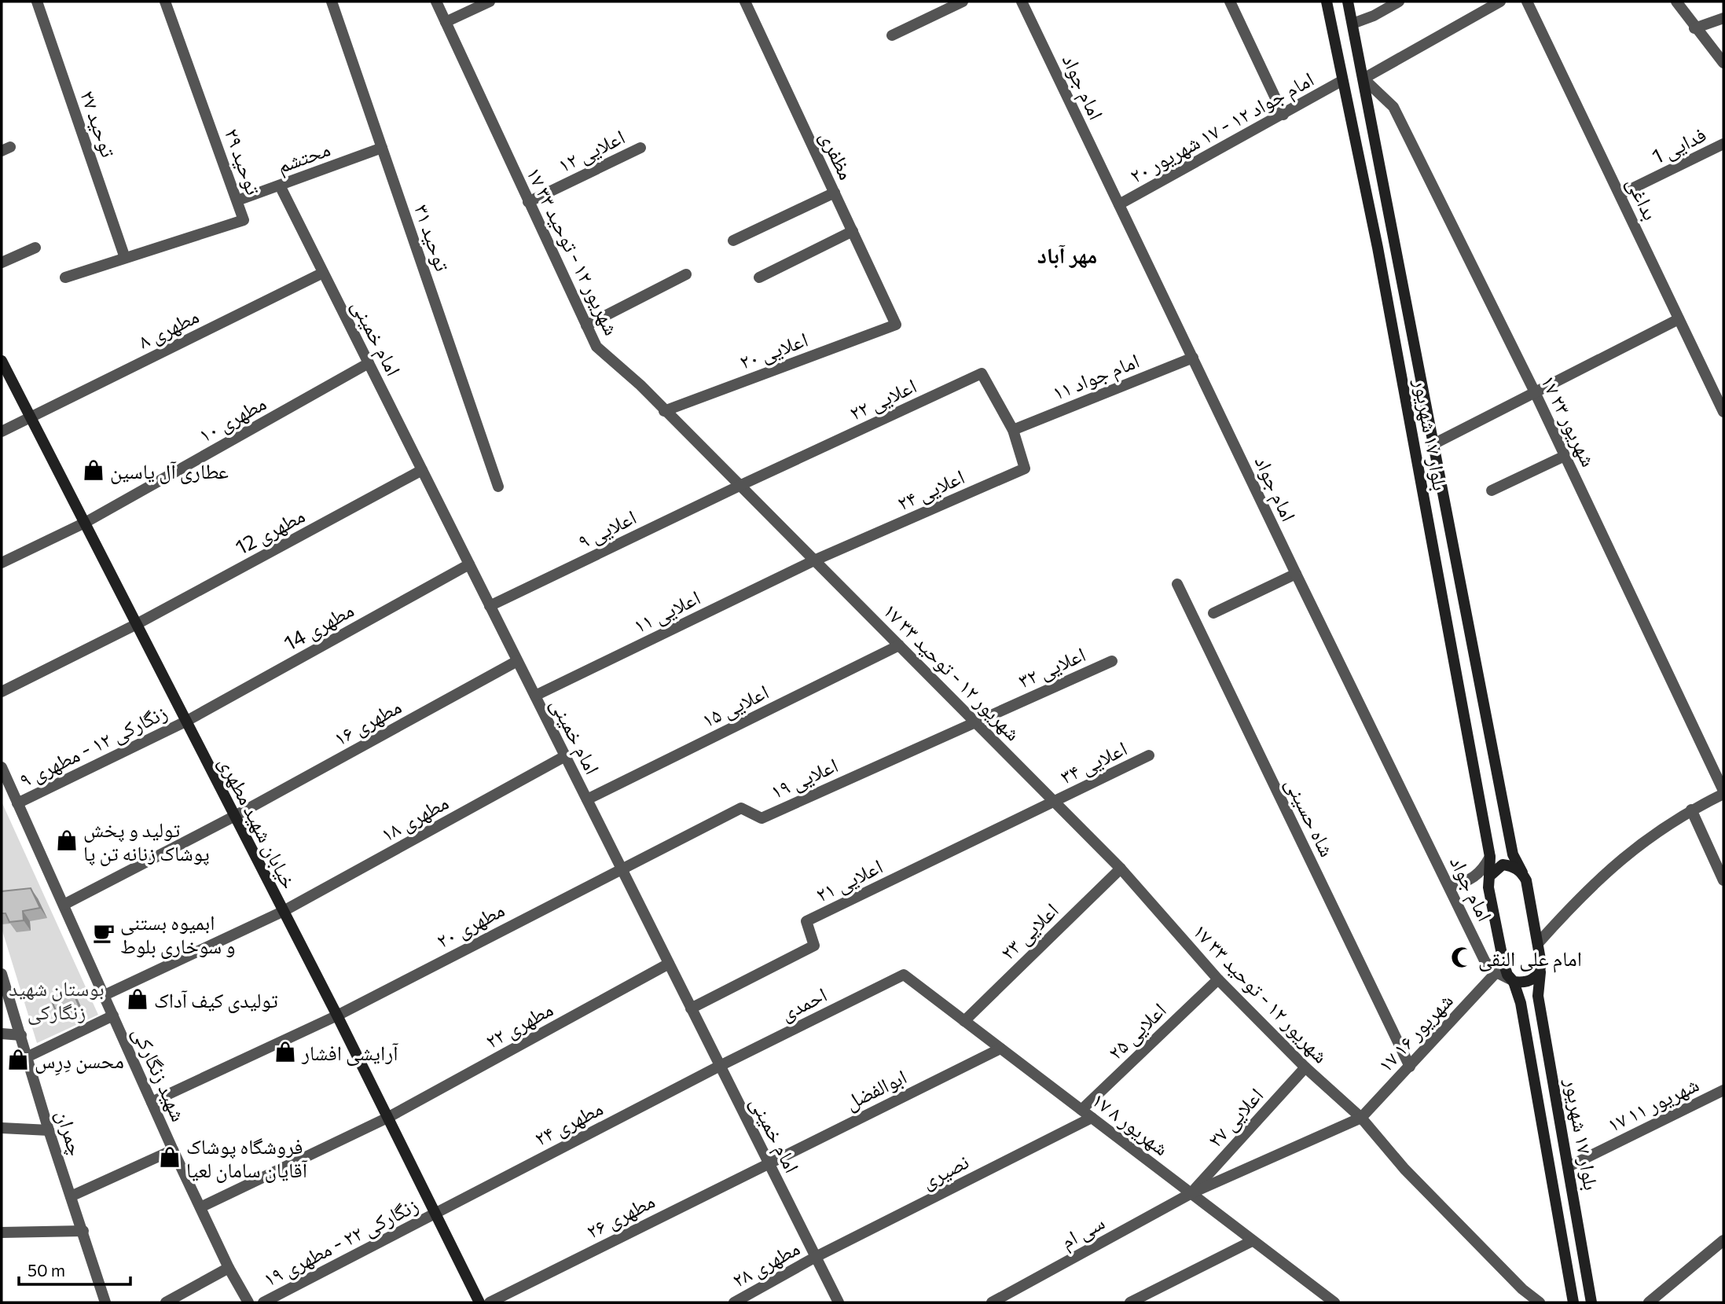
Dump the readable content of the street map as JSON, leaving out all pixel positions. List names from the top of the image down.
{
  "streets": {
    "main road": ["بلوار ۱۷ شهریور", "خیابان شهید مطهری"],
    "street": [
      "امام جواد",
      "توحید ۲۷",
      "امام جواد ۱۲ - ۱۷ شهریور ۲۰",
      "فدایی 1",
      "اعلایی ۱۲",
      "مظفری",
      "محتشم",
      "توحید ۲۹",
      "بداغی",
      "توحید ۳۱",
      "۱۷ شهریور ۱۲ - توحید ۳۳",
      "مطهری ۸",
      "امام خمینی",
      "اعلایی ۲۰",
      "امام جواد ۱۱",
      "اعلایی ۲۲",
      "مطهری ۱۰",
      "۱۷ شهریور ۲۳",
      "اعلایی ۲۴",
      "اعلایی ۹",
      "مطهری 12",
      "اعلایی ۱۱",
      "مطهری 14",
      "اعلایی ۳۲",
      "اعلایی ۱۵",
      "مطهری ۱۶",
      "زنگارکی ۱۲ - مطهری ۹",
      "اعلایی ۳۴",
      "اعلایی ۱۹",
      "شاه حسینی",
      "مطهری ۱۸",
      "اعلایی ۲۱",
      "مطهری ۲۰",
      "اعلایی ۲۳",
      "احمدی",
      "مطهری ۲۲",
      "اعلایی ۲۵",
      "۱۷ شهریور ۱۶",
      "شهید زنگارکی",
      "ابوالفضل",
      "۱۷ شهریور ۱۱",
      "اعلایی ۲۷",
      "مطهری ۲۴",
      "۱۷ شهریور ۸",
      "چمران",
      "نصیری",
      "مطهری ۲۶",
      "سی ام",
      "زنگارکی ۲۲ - مطهری ۱۹",
      "مطهری ۲۸"
    ]
  },
  "crossings": [
    ["امام جواد", "امام جواد ۱۲ - ۱۷ شهریور ۲۰"],
    ["امام جواد", "امام جواد ۱۱"],
    ["امام جواد", "بلوار ۱۷ شهریور"],
    ["امام جواد", "۱۷ شهریور ۱۶"],
    ["توحید ۲۷", "توحید ۲۹"],
    ["امام جواد ۱۲ - ۱۷ شهریور ۲۰", "بلوار ۱۷ شهریور"],
    ["فدایی 1", "بداغی"],
    ["اعلایی ۱۲", "۱۷ شهریور ۱۲ - توحید ۳۳"],
    ["مظفری", "اعلایی ۲۰"],
    ["محتشم", "توحید ۲۹"],
    ["محتشم", "توحید ۳۱"],
    ["محتشم", "امام خمینی"],
    ["۱۷ شهریور ۱۲ - توحید ۳۳", "اعلایی ۲۰"],
    ["۱۷ شهریور ۱۲ - توحید ۳۳", "اعلایی ۲۲"],
    ["۱۷ شهریور ۱۲ - توحید ۳۳", "اعلایی ۲۴"],
    ["۱۷ شهریور ۱۲ - توحید ۳۳", "اعلایی ۹"],
    ["۱۷ شهریور ۱۲ - توحید ۳۳", "اعلایی ۱۱"],
    ["۱۷ شهریور ۱۲ - توحید ۳۳", "اعلایی ۳۲"],
    ["۱۷ شهریور ۱۲ - توحید ۳۳", "اعلایی ۱۵"],
    ["۱۷ شهریور ۱۲ - توحید ۳۳", "اعلایی ۳۴"],
    ["۱۷ شهریور ۱۲ - توحید ۳۳", "اعلایی ۱۹"],
    ["۱۷ شهریور ۱۲ - توحید ۳۳", "اعلایی ۲۱"],
    ["۱۷ شهریور ۱۲ - توحید ۳۳", "اعلایی ۲۳"],
    ["۱۷ شهریور ۱۲ - توحید ۳۳", "اعلایی ۲۵"],
    ["۱۷ شهریور ۱۲ - توحید ۳۳", "۱۷ شهریور ۱۶"],
    ["۱۷ شهریور ۱۲ - توحید ۳۳", "اعلایی ۲۷"],
    ["مطهری ۸", "امام خمینی"],
    ["مطهری ۸", "خیابان شهید مطهری"],
    ["امام خمینی", "مطهری ۱۰"],
    ["امام خمینی", "اعلایی ۹"],
    ["امام خمینی", "مطهری 12"],
    ["امام خمینی", "اعلایی ۱۱"],
    ["امام خمینی", "مطهری 14"],
    ["امام خمینی", "اعلایی ۱۵"],
    ["امام خمینی", "مطهری ۱۶"],
    ["امام خمینی", "اعلایی ۱۹"],
    ["امام خمینی", "مطهری ۱۸"],
    ["امام خمینی", "اعلایی ۲۱"],
    ["امام خمینی", "مطهری ۲۰"],
    ["امام خمینی", "احمدی"],
    ["امام خمینی", "مطهری ۲۲"],
    ["امام خمینی", "ابوالفضل"],
    ["امام خمینی", "مطهری ۲۴"],
    ["امام خمینی", "نصیری"],
    ["امام خمینی", "مطهری ۲۶"],
    ["امام خمینی", "مطهری ۲۸"],
    ["امام جواد ۱۱", "اعلایی ۲۲"],
    ["امام جواد ۱۱", "اعلایی ۲۴"],
    ["اعلایی ۲۲", "اعلایی ۲۴"],
    ["اعلایی ۲۲", "اعلایی ۹"],
    ["مطهری ۱۰", "خیابان شهید مطهری"],
    ["۱۷ شهریور ۲۳", "بلوار ۱۷ شهریور"],
    ["بلوار ۱۷ شهریور", "۱۷ شهریور ۱۱"],
    ["اعلایی ۲۴", "اعلایی ۱۱"],
    ["مطهری 12", "خیابان شهید مطهری"],
    ["مطهری 14", "زنگارکی ۱۲ - مطهری ۹"],
    ["مطهری 14", "خیابان شهید مطهری"],
    ["اعلایی ۳۲", "اعلایی ۱۹"],
    ["مطهری ۱۶", "خیابان شهید مطهری"],
    ["مطهری ۱۶", "شهید زنگارکی"],
    ["زنگارکی ۱۲ - مطهری ۹", "خیابان شهید مطهری"],
    ["زنگارکی ۱۲ - مطهری ۹", "شهید زنگارکی"],
    ["اعلایی ۳۴", "اعلایی ۲۱"],
    ["اعلایی ۱۹", "مطهری ۲۰"],
    ["شاه حسینی", "۱۷ شهریور ۱۶"],
    ["مطهری ۱۸", "خیابان شهید مطهری"],
    ["مطهری ۱۸", "شهید زنگارکی"],
    ["خیابان شهید مطهری", "مطهری ۲۰"],
    ["خیابان شهید مطهری", "مطهری ۲۲"],
    ["خیابان شهید مطهری", "مطهری ۲۴"],
    ["خیابان شهید مطهری", "زنگارکی ۲۲ - مطهری ۱۹"],
    ["مطهری ۲۰", "شهید زنگارکی"],
    ["اعلایی ۲۳", "۱۷ شهریور ۸"],
    ["احمدی", "مطهری ۲۴"],
    ["احمدی", "۱۷ شهریور ۸"],
    ["مطهری ۲۲", "شهید زنگارکی"],
    ["اعلایی ۲۵", "۱۷ شهریور ۸"],
    ["ابوالفضل", "۱۷ شهریور ۸"],
    ["ابوالفضل", "مطهری ۲۶"],
    ["اعلایی ۲۷", "۱۷ شهریور ۸"],
    ["اعلایی ۲۷", "سی ام"],
    ["مطهری ۲۴", "زنگارکی ۲۲ - مطهری ۱۹"],
    ["۱۷ شهریور ۸", "نصیری"],
    ["۱۷ شهریور ۸", "سی ام"],
    ["نصیری", "مطهری ۲۸"]
  ],
  "districts": ["مهر آباد"],
  "parks": ["بوستان شهید زنگارکی"],
  "places": {
    "shop": [
      "عطاری آل یاسین",
      "تولید و پخش پوشاک زنانه تن پا",
      "تولیدی کیف آداک",
      "آرایشی افشار",
      "محسن دِرِس",
      "فروشگاه پوشاک آقایان سامان لعیا"
    ],
    "cafe": ["ابمیوه بستنی و ‌سوخاری بلوط"],
    "mosque": ["امام علی النقی"]
  },
  "scale_bar": "50 m"
}
